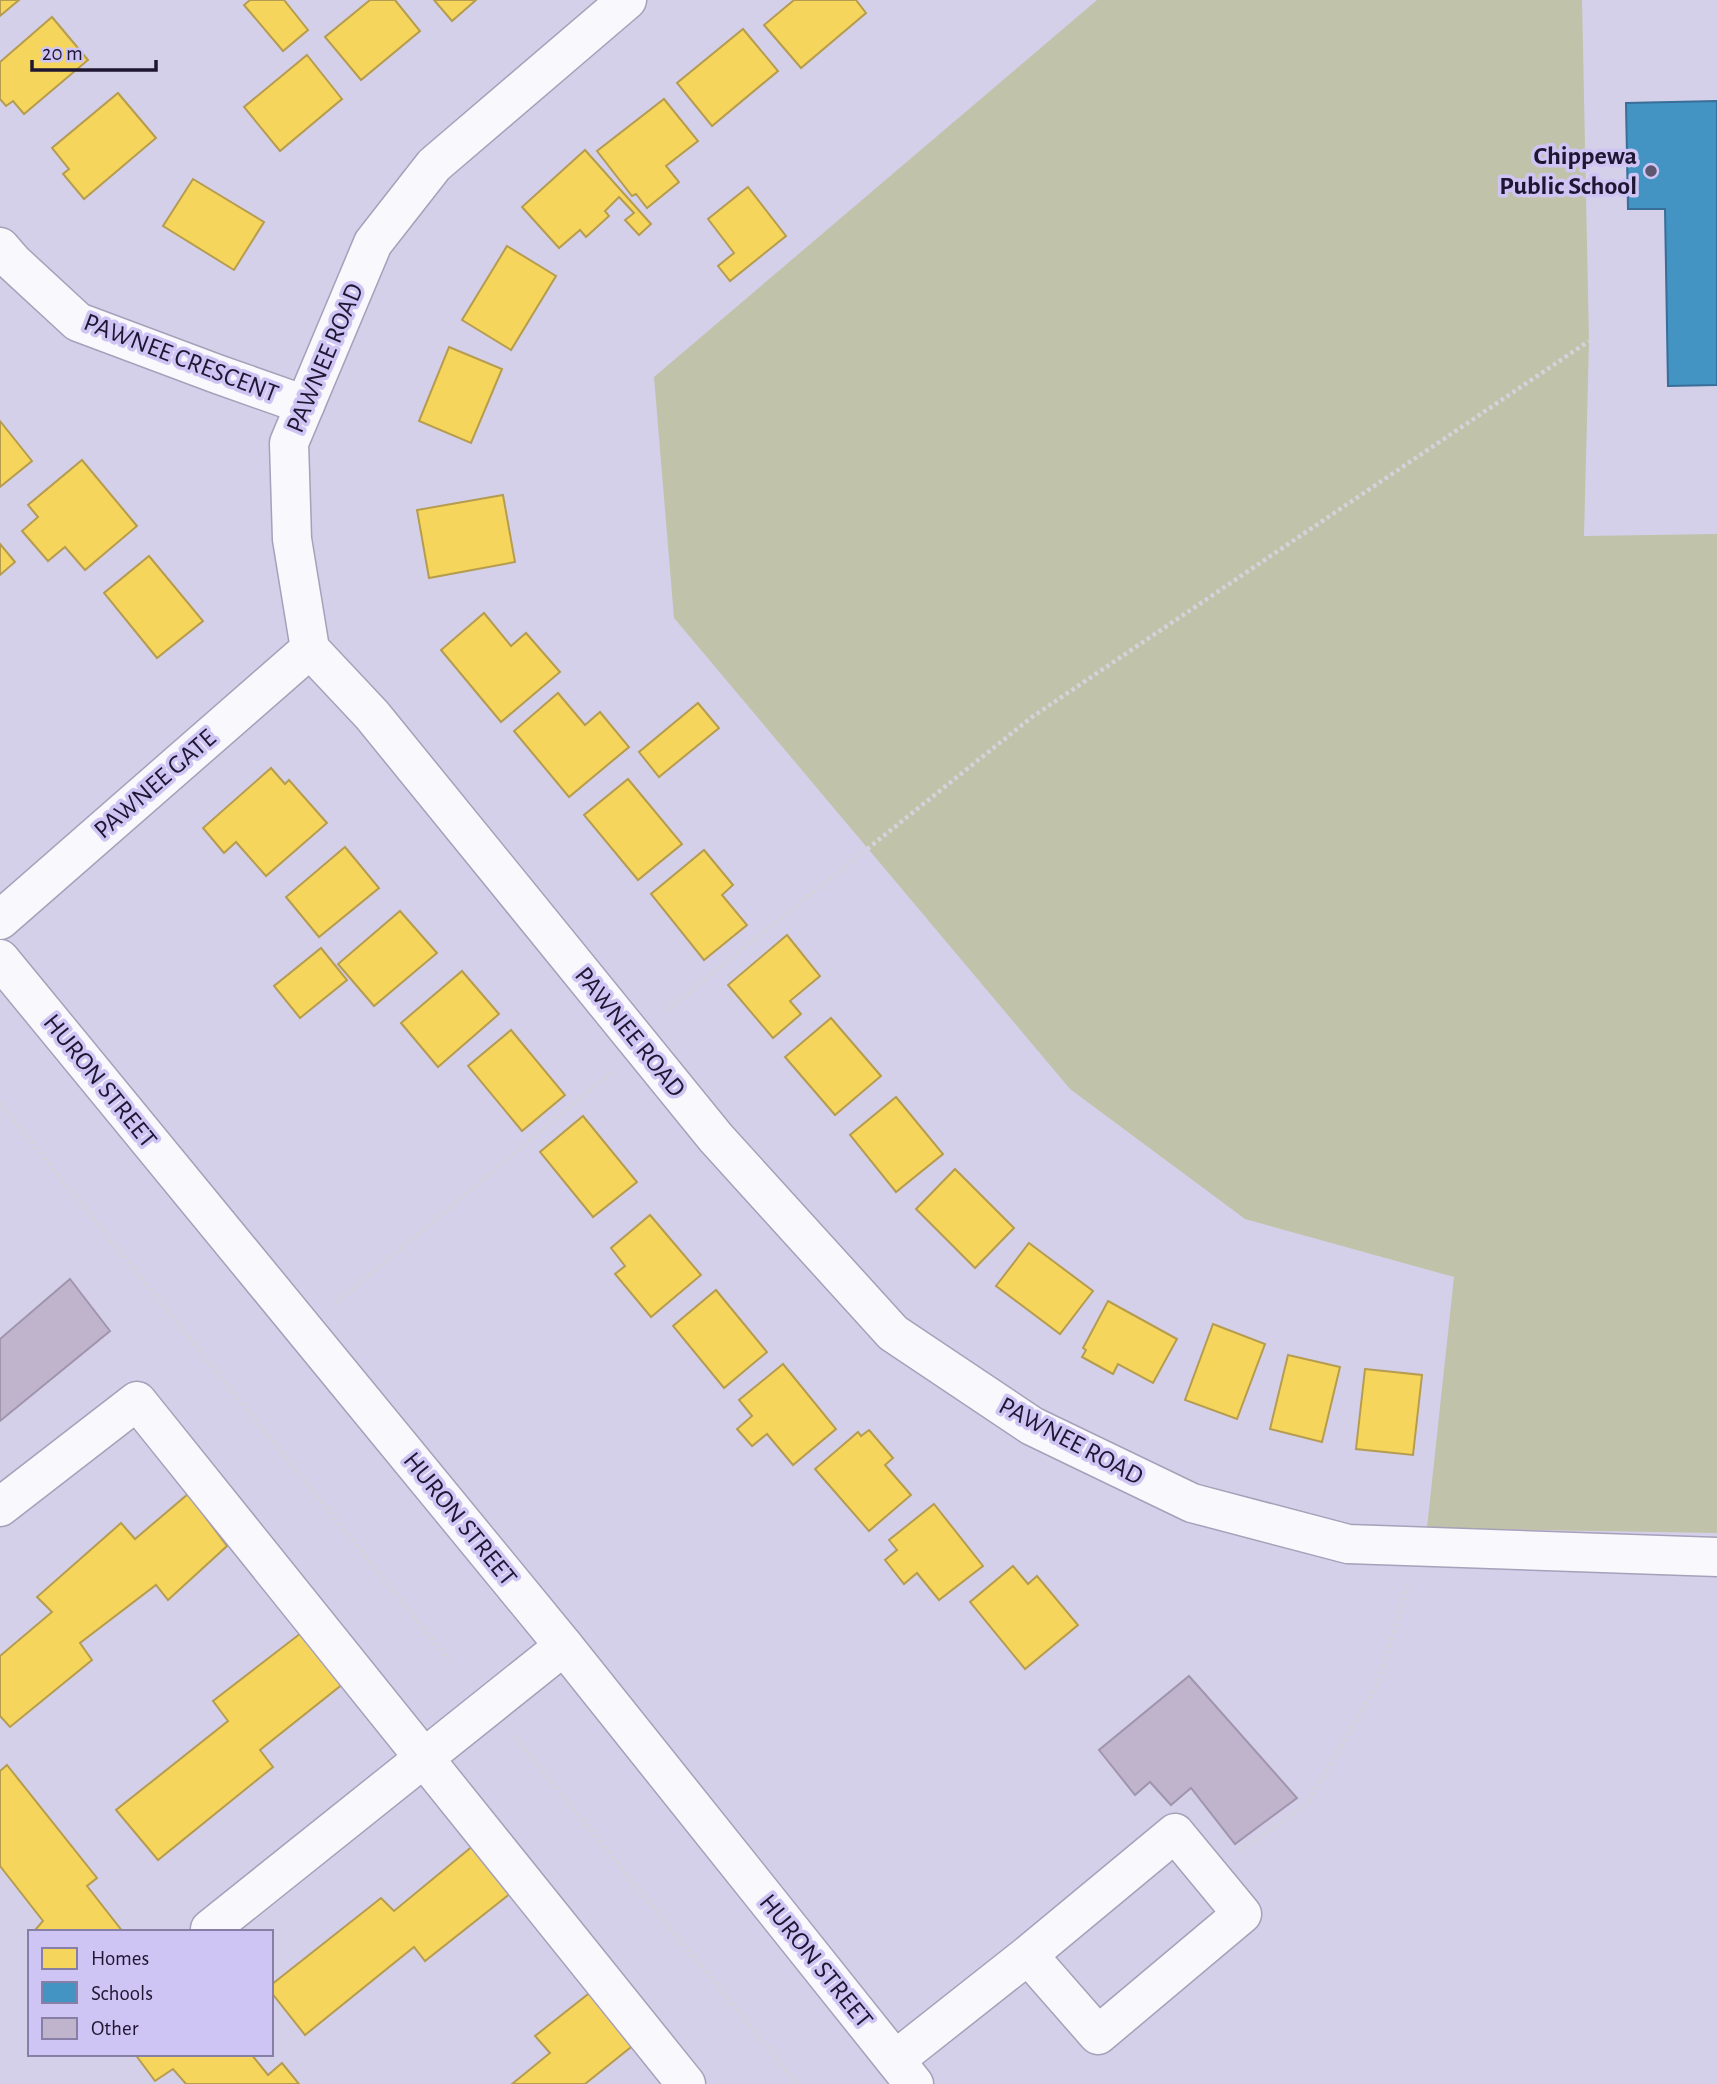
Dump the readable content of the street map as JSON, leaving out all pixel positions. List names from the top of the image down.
{
  "streets": {
    "street": [
      "PAWNEE CRESCENT",
      "PAWNEE ROAD",
      "PAWNEE GATE",
      "HURON STREET"
    ]
  },
  "crossings": [
    ["PAWNEE CRESCENT", "PAWNEE ROAD"],
    ["PAWNEE ROAD", "PAWNEE GATE"]
  ],
  "places": ["Chippewa Public School"],
  "legend": ["Homes", "Schools", "Other"],
  "scale_bar": "20 m"
}
